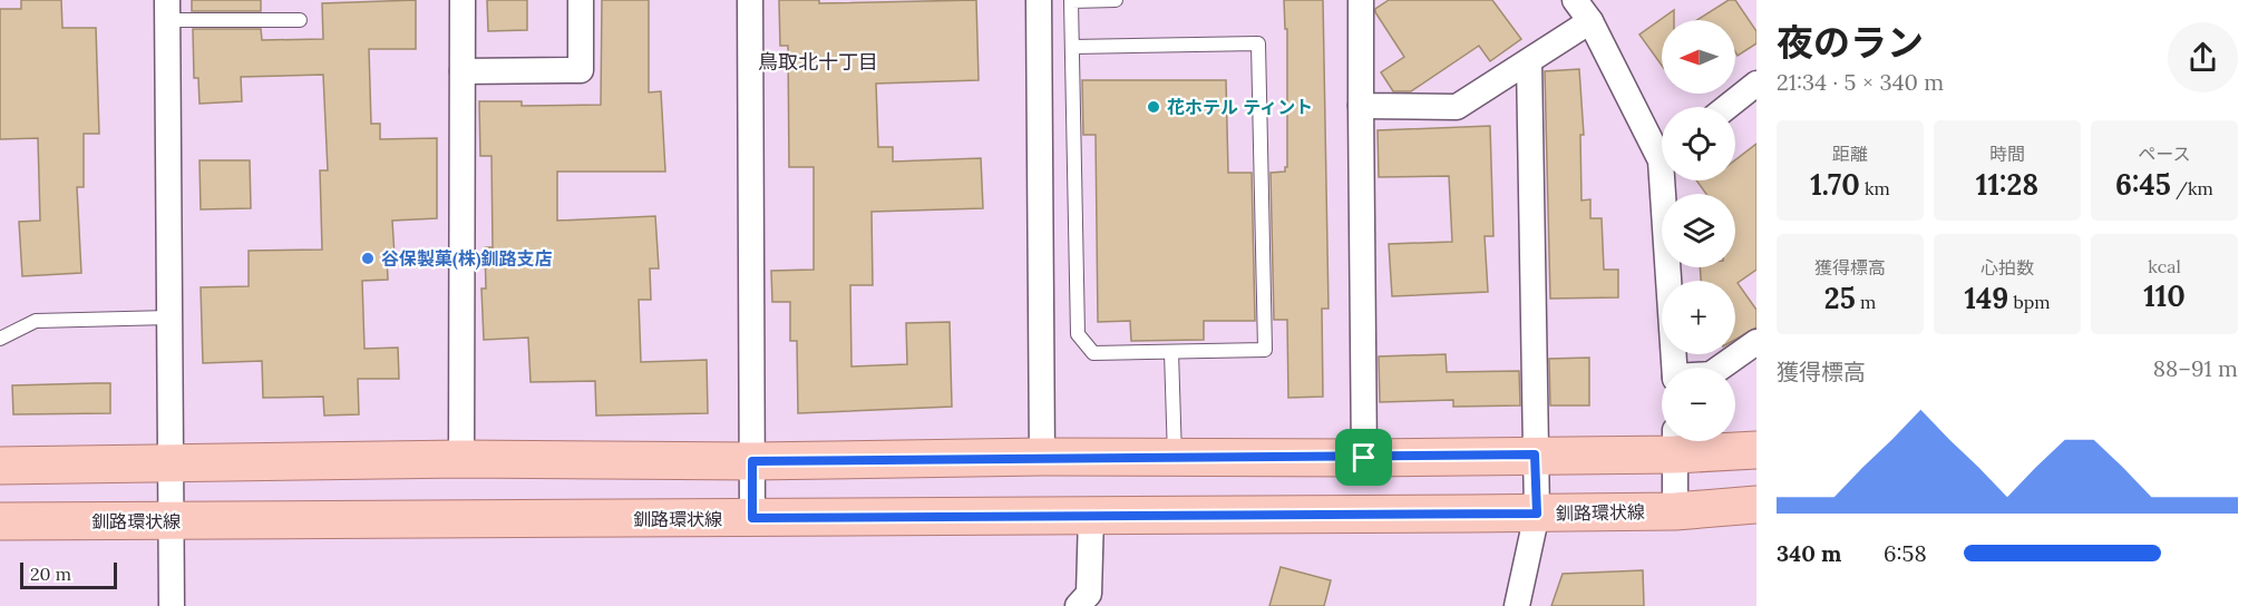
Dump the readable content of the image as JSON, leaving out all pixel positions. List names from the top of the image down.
{
  "streets": {
    "main road": ["釧路環状線"]
  },
  "districts": ["鳥取北十丁目"],
  "places": ["花ホテル ティント", "谷保製菓(株)釧路支店"],
  "scale_bar": "20 m",
  "north": "left",
  "page": {
    "heading": ["夜のラン", "21:34 · 5 × 340 m"],
    "map_buttons": ["+", "−"],
    "stats": [
      ["距離", "1.70 km"],
      ["時間", "11:28"],
      ["ペース", "6:45 /km"],
      ["獲得標高", "25 m"],
      ["心拍数", "149 bpm"],
      ["kcal", "110"]
    ],
    "chart": ["獲得標高", "88–91 m"],
    "list": [
      {
        "name": "340 m",
        "note": "6:58"
      }
    ],
    "scale": "20 m"
  }
}
